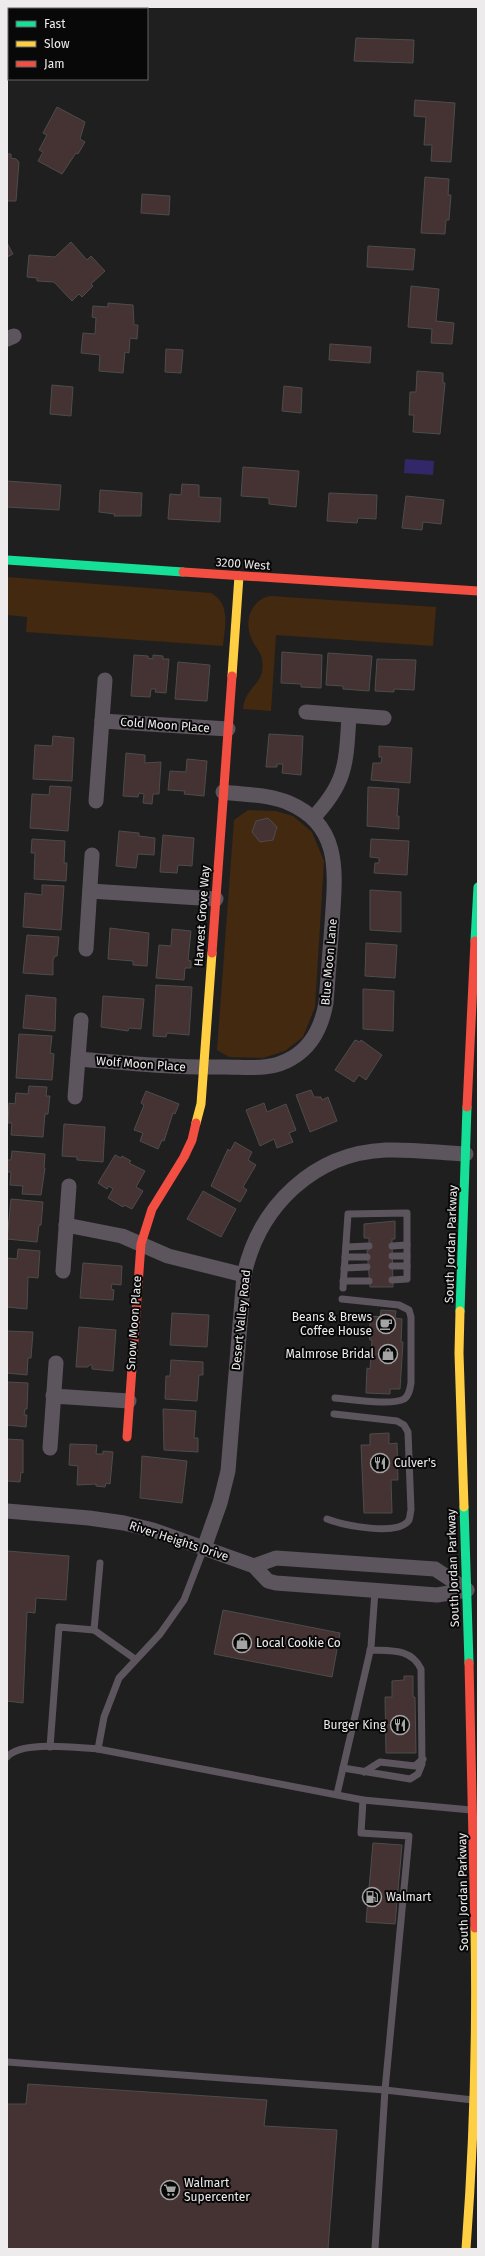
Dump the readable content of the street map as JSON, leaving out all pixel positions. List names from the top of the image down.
{
  "streets": {
    "main road": [
      "3200 West",
      "Harvest Grove Way",
      "South Jordan Parkway",
      "Snow Moon Place"
    ],
    "street": [
      "Cold Moon Place",
      "Blue Moon Lane",
      "Wolf Moon Place",
      "Desert Valley Road",
      "River Heights Drive"
    ]
  },
  "crossings": [
    ["3200 West", "Harvest Grove Way"],
    ["Cold Moon Place", "Harvest Grove Way"],
    ["Harvest Grove Way", "Blue Moon Lane"],
    ["Harvest Grove Way", "Wolf Moon Place"],
    ["Harvest Grove Way", "Snow Moon Place"],
    ["Blue Moon Lane", "Wolf Moon Place"],
    ["South Jordan Parkway", "Desert Valley Road"],
    ["South Jordan Parkway", "River Heights Drive"],
    ["Desert Valley Road", "River Heights Drive"]
  ],
  "places": {
    "cafe": ["Beans & Brews Coffee House"],
    "shop": ["Malmrose Bridal", "Local Cookie Co"],
    "restaurant": ["Culver's", "Burger King"],
    "fuel station": ["Walmart"],
    "supermarket": ["Walmart Supercenter"]
  },
  "legend": ["Fast", "Slow", "Jam"]
}
